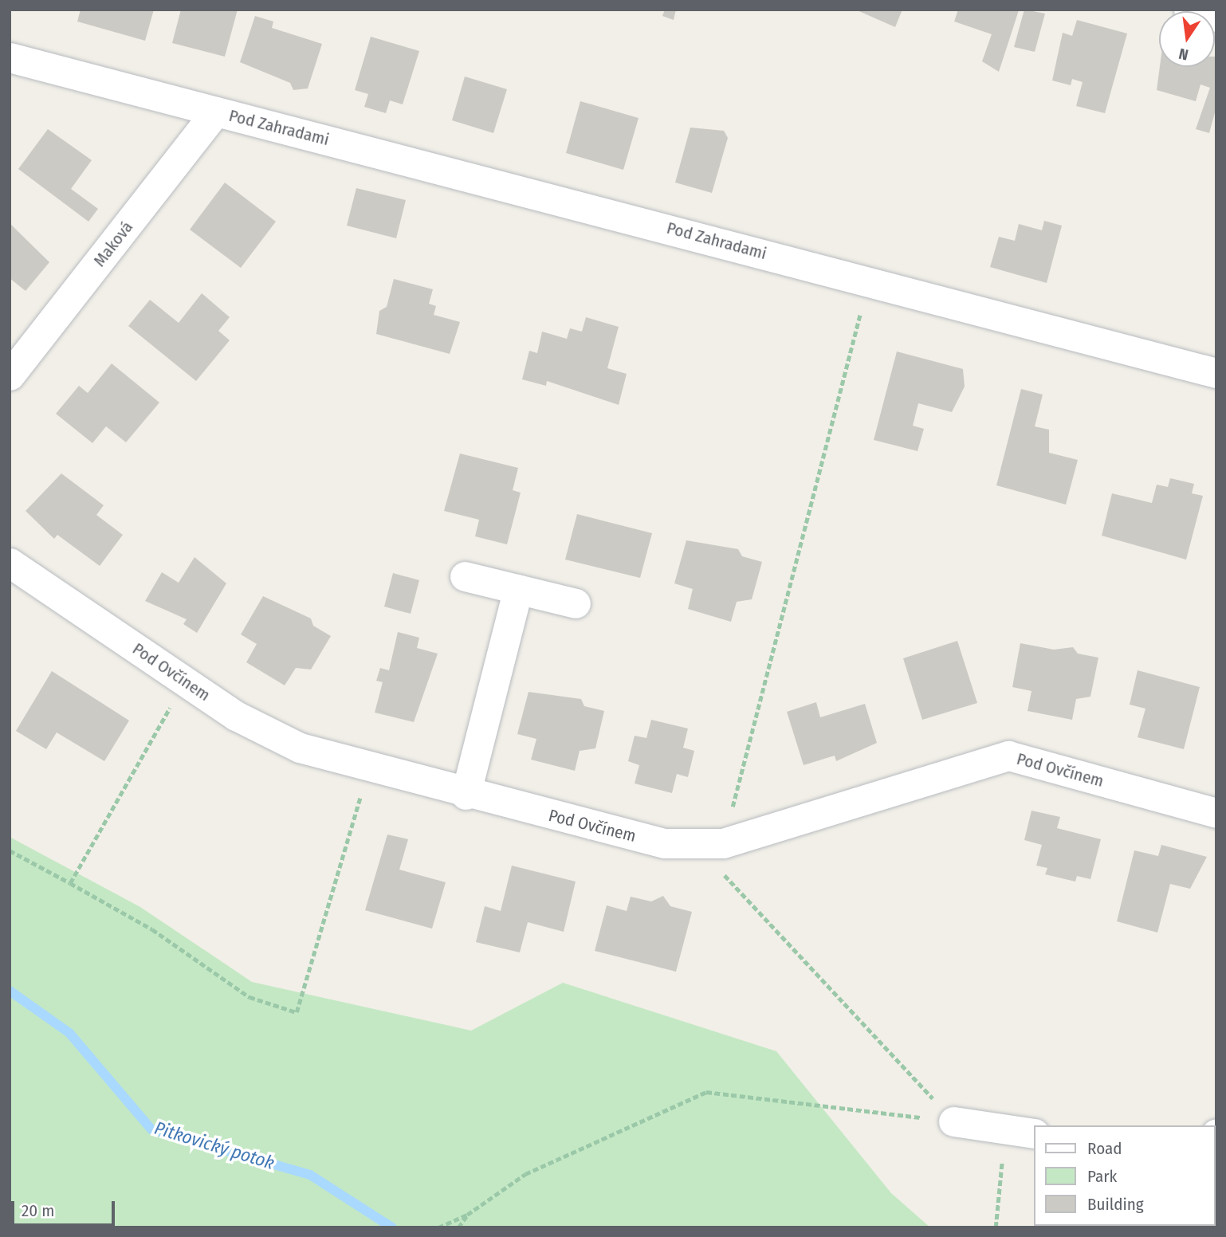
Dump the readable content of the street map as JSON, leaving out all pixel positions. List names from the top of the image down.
{
  "streets": {
    "street": ["Pod Zahradami", "Maková", "Pod Ovčínem"]
  },
  "crossings": [
    ["Pod Zahradami", "Maková"]
  ],
  "water": ["Pitkovický potok"],
  "legend": ["Road", "Park", "Building"],
  "scale_bar": "20 m",
  "north": "bottom"
}
